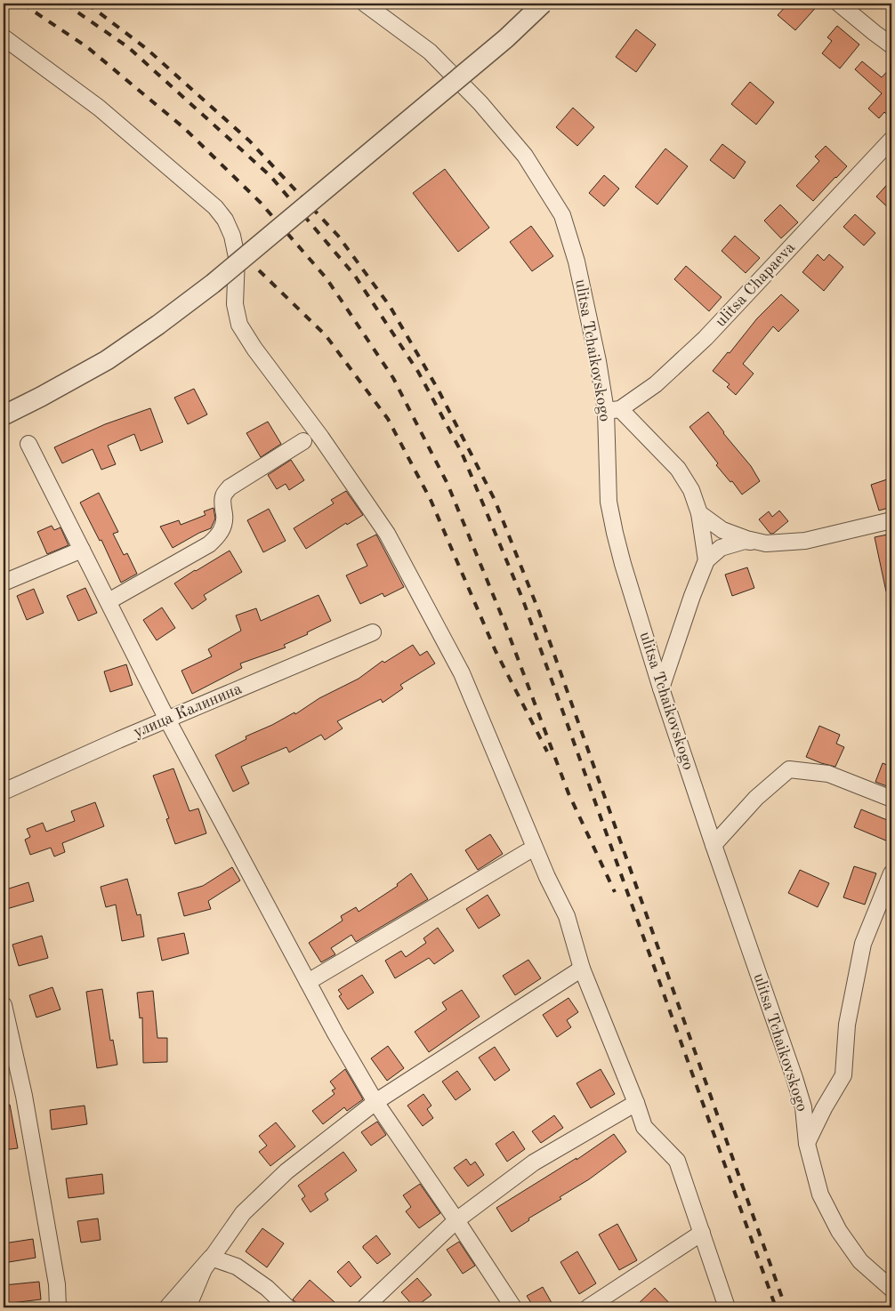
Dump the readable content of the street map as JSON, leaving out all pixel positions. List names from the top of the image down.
{
  "streets": {
    "street": ["ulitsa Chapaeva", "ulitsa Tchaikovskogo", "улица Калинина"]
  },
  "crossings": [
    ["ulitsa Chapaeva", "ulitsa Tchaikovskogo"]
  ]
}
